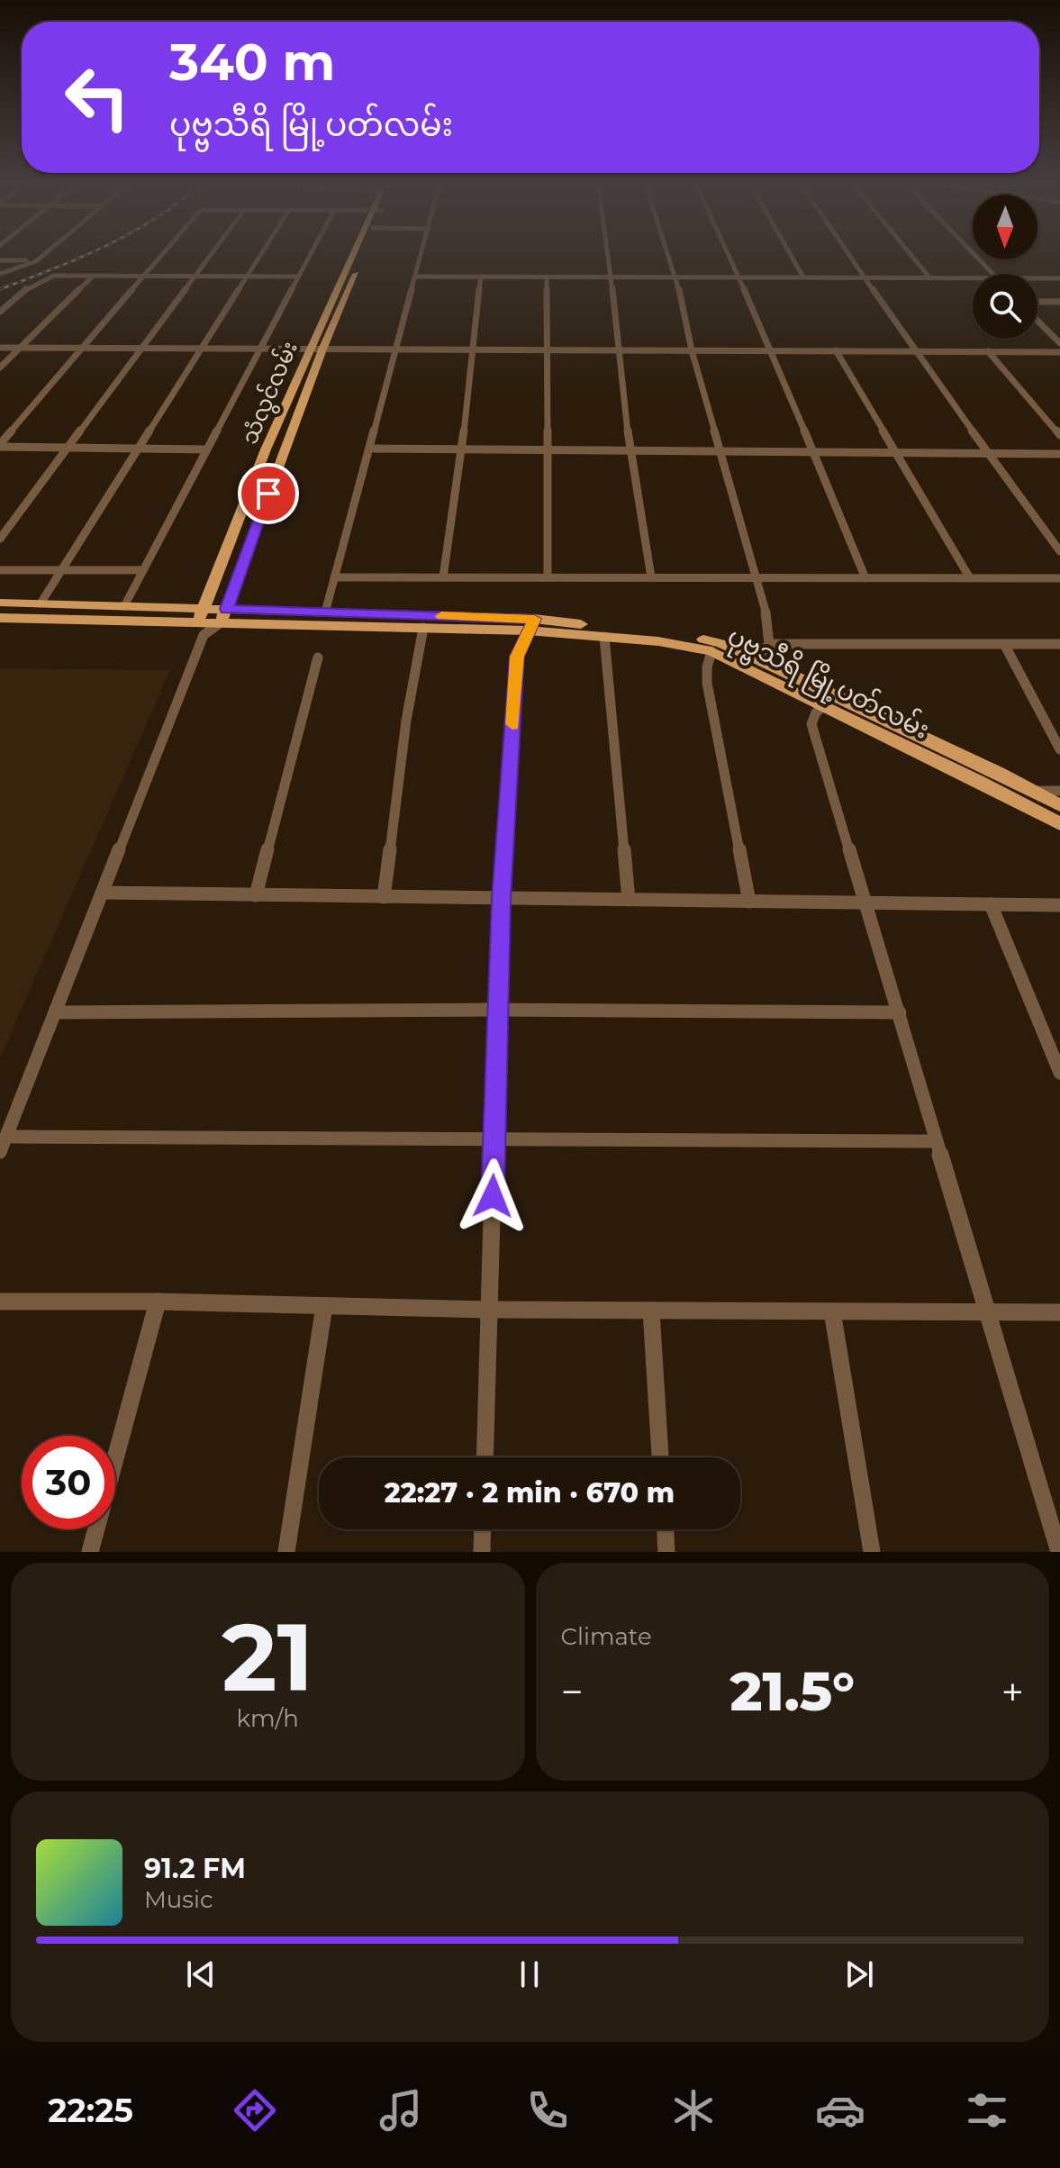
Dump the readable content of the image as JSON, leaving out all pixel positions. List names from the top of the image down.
{
  "streets": {
    "main road": ["သံလွင်လမ်း", "ပုဗ္ဗသီရိ မြို့ပတ်လမ်း"]
  },
  "crossings": [
    ["သံလွင်လမ်း", "ပုဗ္ဗသီရိ မြို့ပတ်လမ်း"]
  ],
  "north": "bottom",
  "page": {
    "turn": ["340 m", "ပုဗ္ဗသီရိ မြို့ပတ်လမ်း"],
    "limit": "30",
    "trip": "22:27 · 2 min · 670 m",
    "tile": [
      ["21", "km/h"],
      "Climate"
    ],
    "heat": ["−", "21.5°", "+"],
    "song": ["91.2 FM", "Music"],
    "tabs": "22:25"
  }
}
